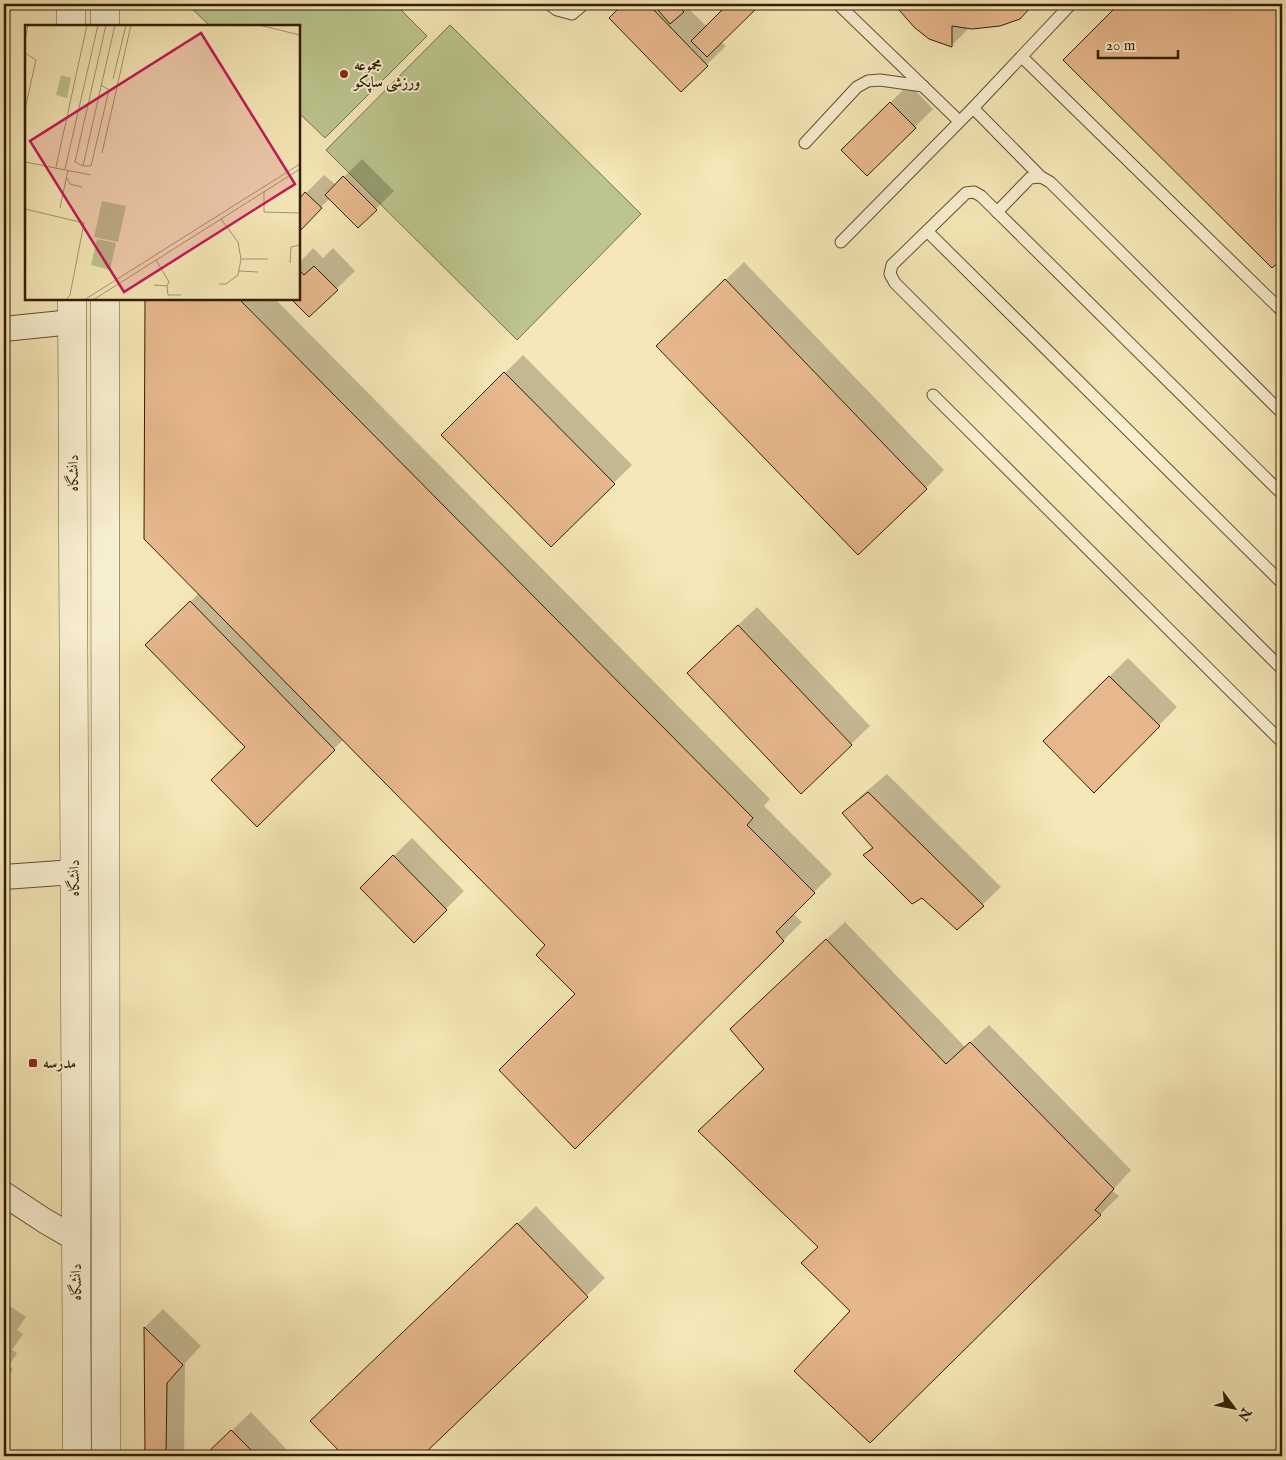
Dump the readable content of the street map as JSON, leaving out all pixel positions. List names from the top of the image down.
{
  "streets": {
    "street": ["دانشگاه"]
  },
  "places": {
    "other": ["مجموعه ورزشی ساپکو"],
    "transit": ["مدرسه"]
  },
  "scale_bar": "20 m",
  "north": "bottom right"
}
